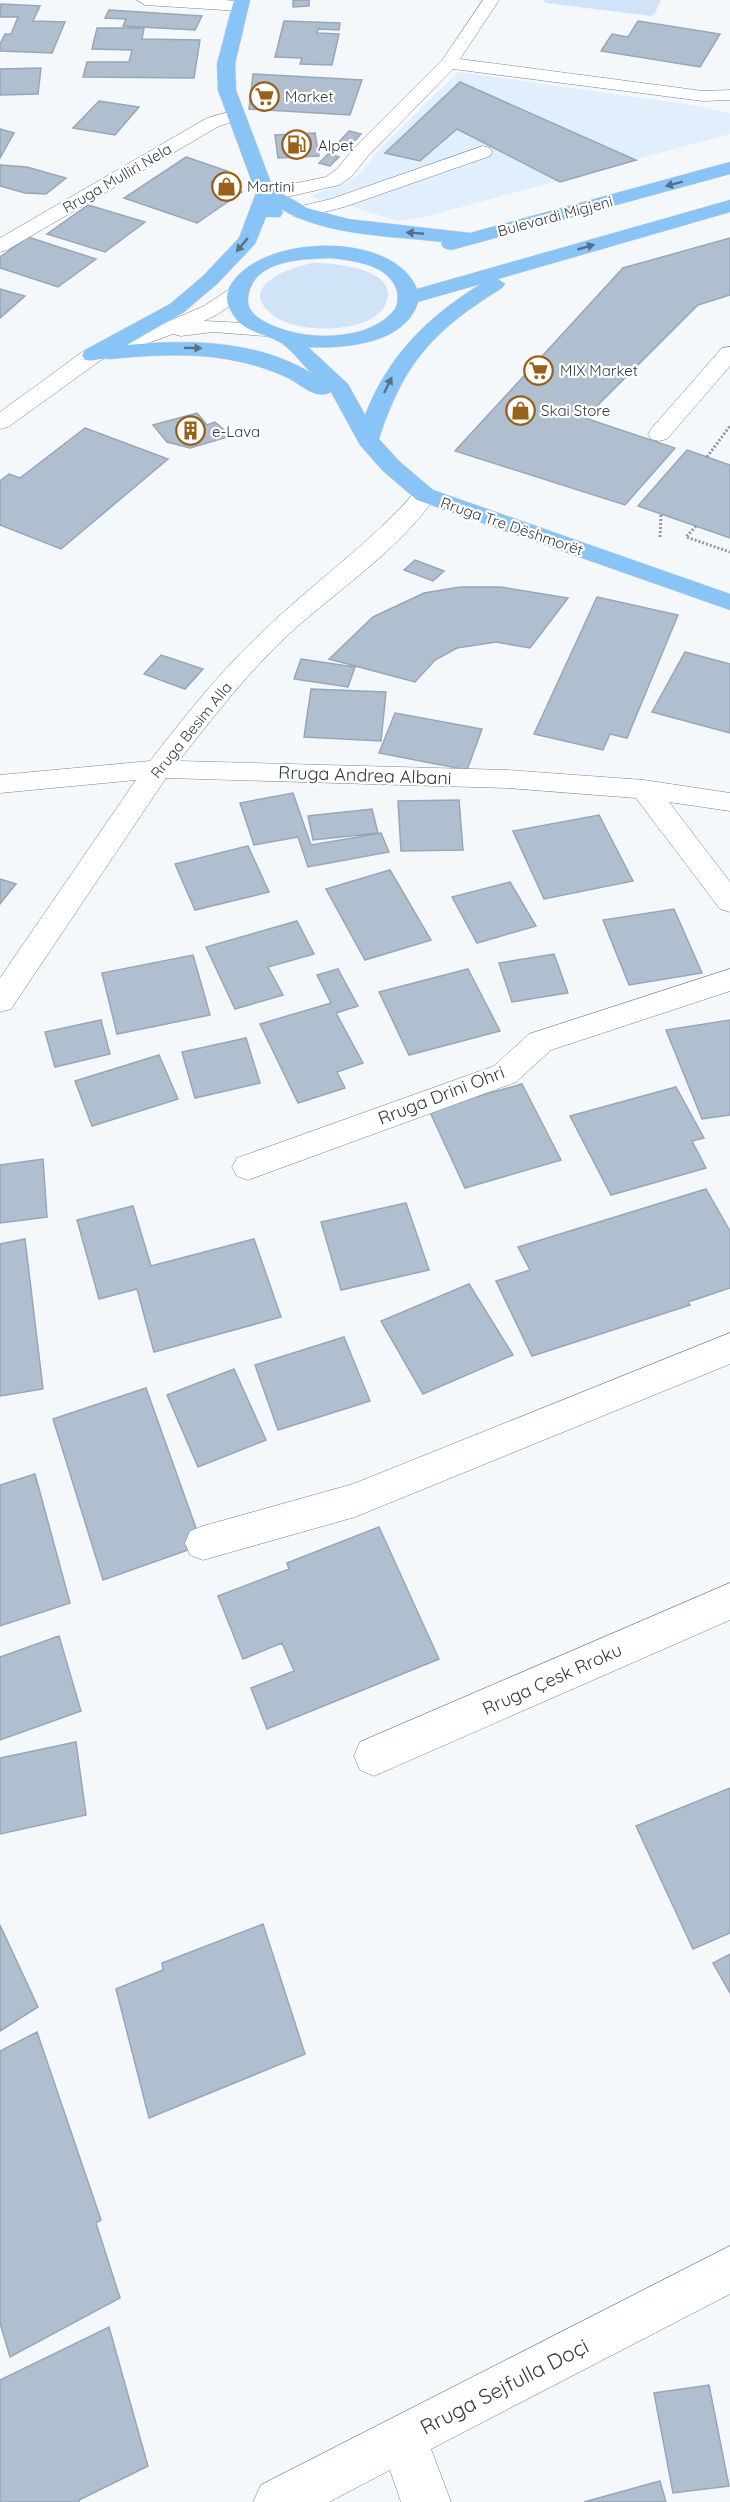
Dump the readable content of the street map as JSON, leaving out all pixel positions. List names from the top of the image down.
{
  "streets": {
    "main road": ["Bulevardi Migjeni", "Rruga Tre Dëshmorët"],
    "street": [
      "Rruga Mulliri Nela",
      "Rruga Besim Alla",
      "Rruga Andrea Albani",
      "Rruga Drini Ohri",
      "Rruga Çesk Rroku",
      "Rruga Sejfulla Doçi"
    ]
  },
  "crossings": [
    ["Rruga Tre Dëshmorët", "Rruga Besim Alla"],
    ["Rruga Besim Alla", "Rruga Andrea Albani"]
  ],
  "places": {
    "supermarket": ["Market", "MIX Market"],
    "fuel station": ["Alpet"],
    "shop": ["Martini", "Skai Store"],
    "building": ["e-Lava"]
  }
}
